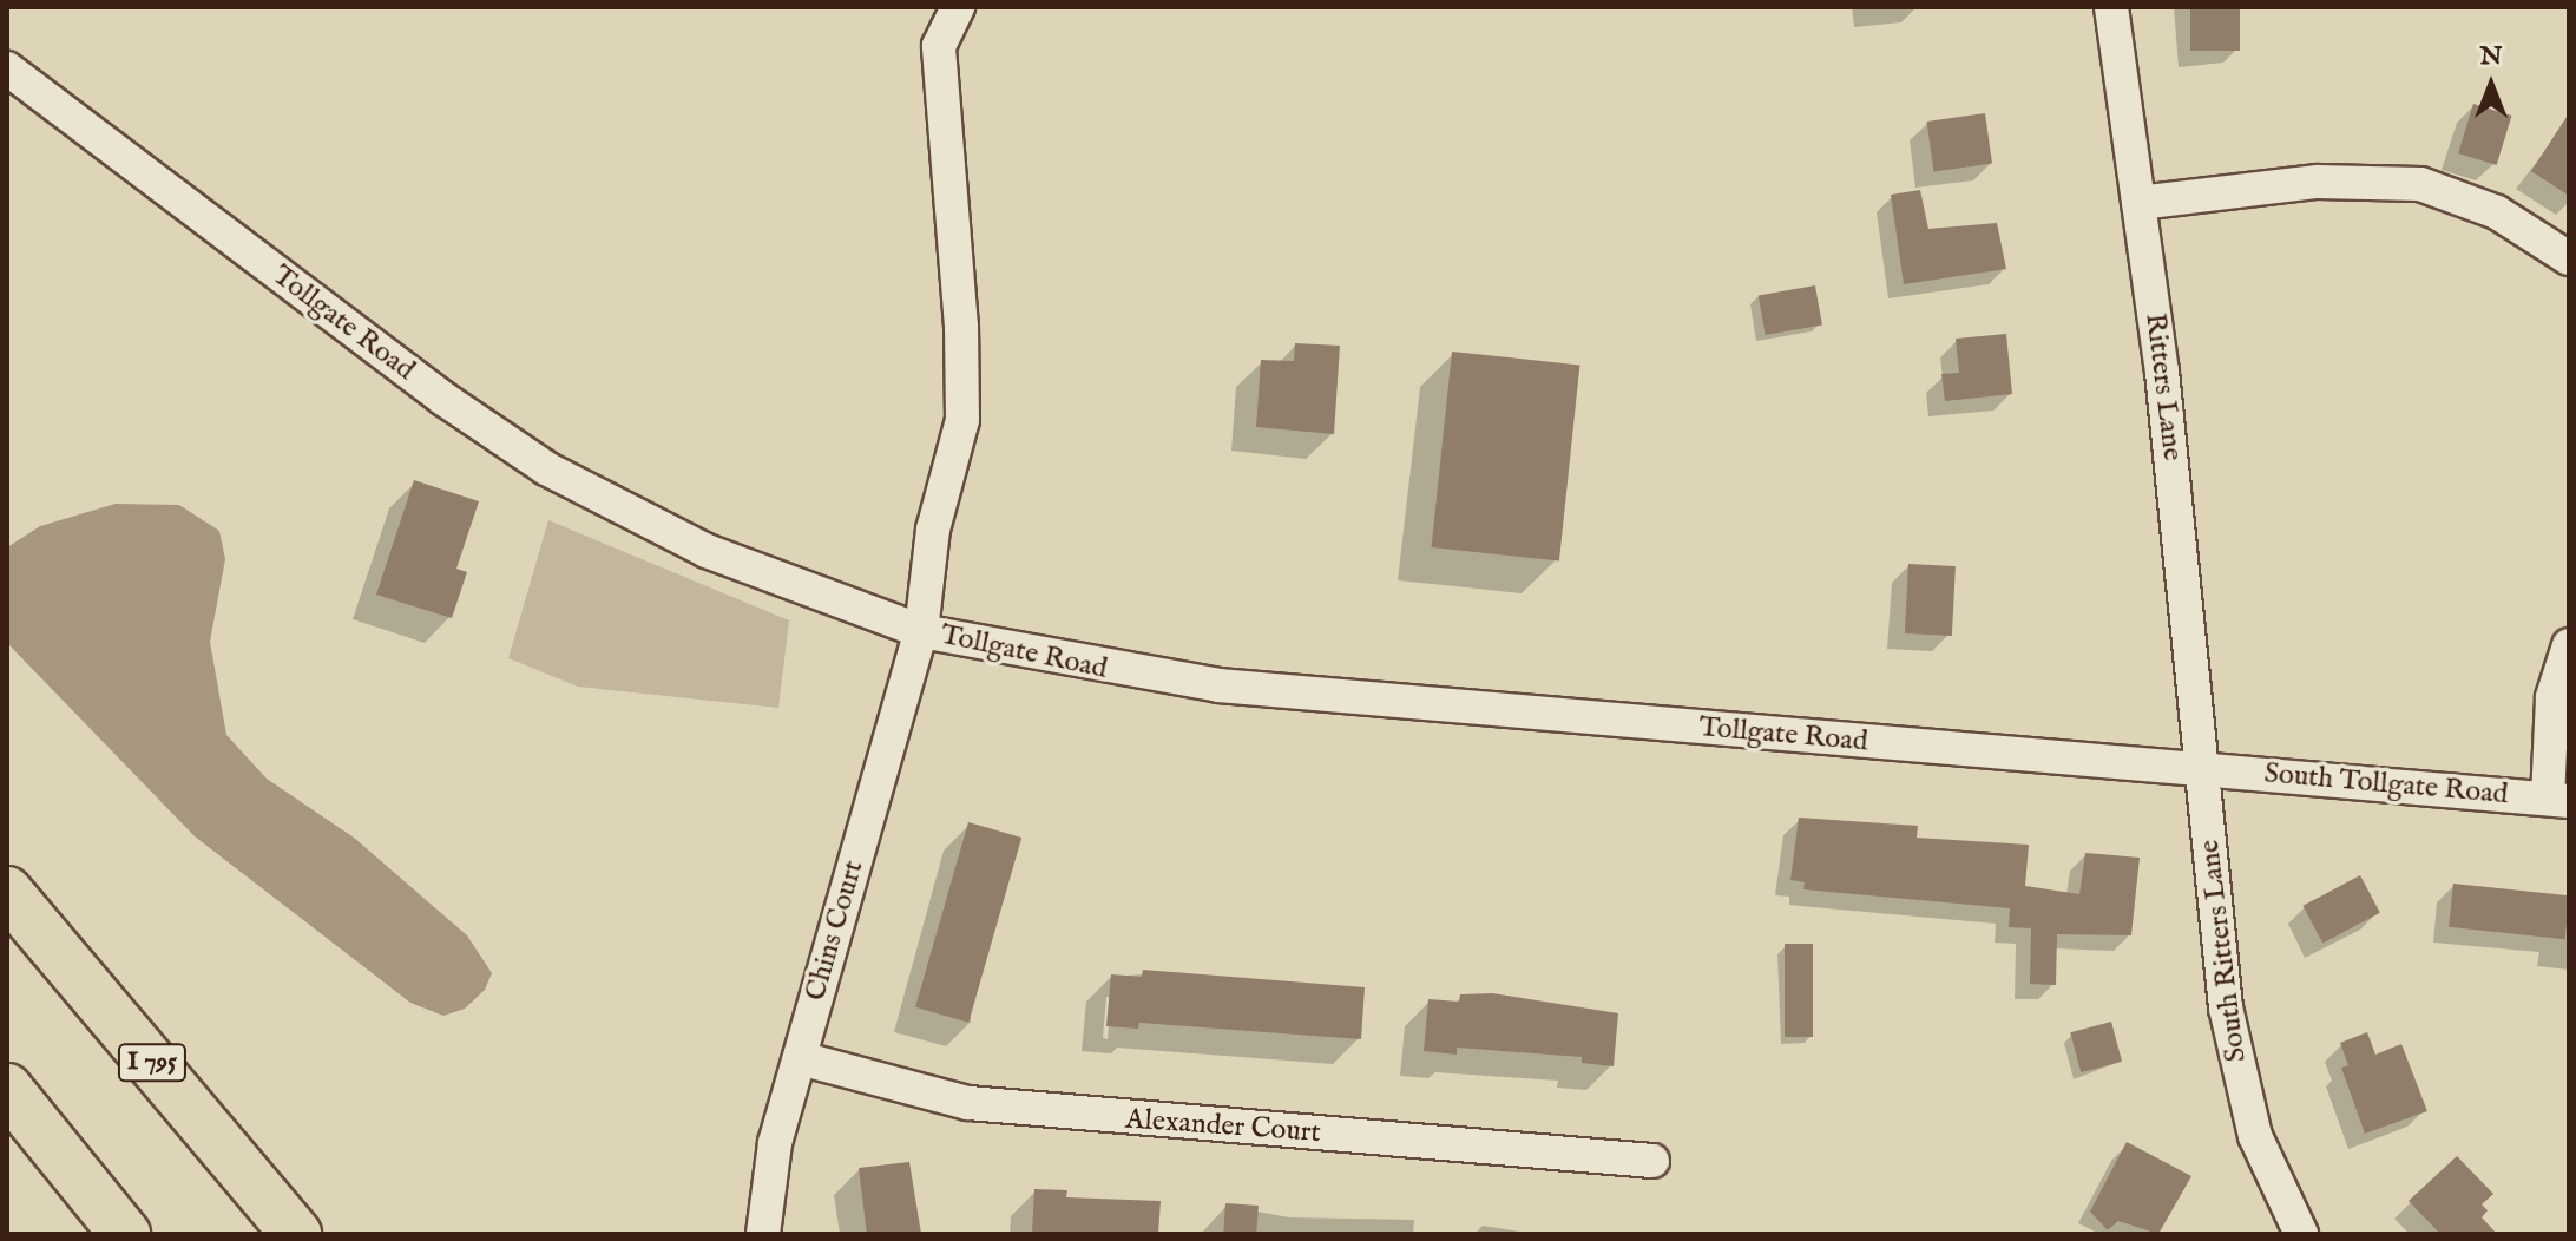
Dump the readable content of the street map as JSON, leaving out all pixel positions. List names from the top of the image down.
{
  "streets": {
    "highway": ["I 795"],
    "street": [
      "Tollgate Road",
      "Ritters Lane",
      "South Tollgate Road",
      "Chins Court",
      "South Ritters Lane",
      "Alexander Court"
    ]
  },
  "crossings": [
    ["Tollgate Road", "Ritters Lane"],
    ["Tollgate Road", "South Tollgate Road"],
    ["Tollgate Road", "Chins Court"],
    ["Tollgate Road", "South Ritters Lane"],
    ["Ritters Lane", "South Tollgate Road"],
    ["Ritters Lane", "South Ritters Lane"],
    ["South Tollgate Road", "South Ritters Lane"],
    ["Chins Court", "Alexander Court"]
  ],
  "north": "top"
}
